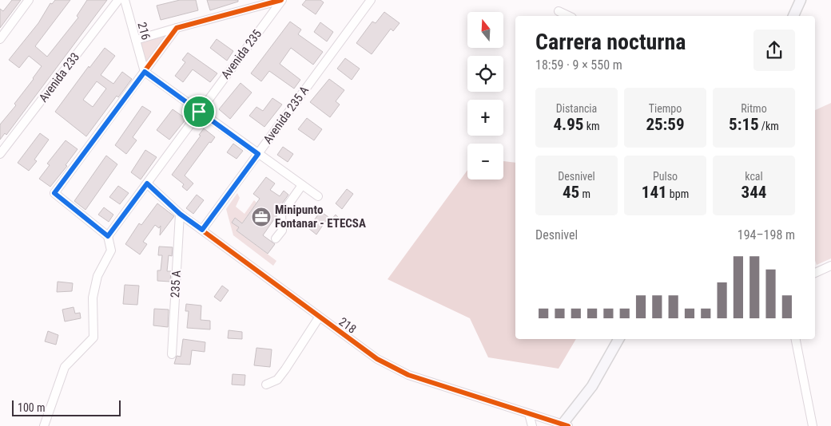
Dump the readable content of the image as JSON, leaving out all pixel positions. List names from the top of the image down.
{
  "streets": {
    "street": [
      "216",
      "Avenida 235",
      "Avenida 233",
      "Avenida 235 A",
      "235 A",
      "218"
    ]
  },
  "crossings": [
    ["Avenida 235", "218"],
    ["Avenida 235 A", "218"],
    ["235 A", "218"]
  ],
  "places": {
    "office": ["Minipunto Fontanar - ETECSA"]
  },
  "scale_bar": "100 m",
  "north": "top",
  "page": {
    "map_buttons": ["+", "−"],
    "heading": ["Carrera nocturna", "18:59 · 9 × 550 m"],
    "stats": [
      ["Distancia", "4.95 km"],
      ["Tiempo", "25:59"],
      ["Ritmo", "5:15 /km"],
      ["Desnivel", "45 m"],
      ["Pulso", "141 bpm"],
      ["kcal", "344"]
    ],
    "chart": ["Desnivel", "194–198 m"],
    "scale": "100 m"
  }
}
